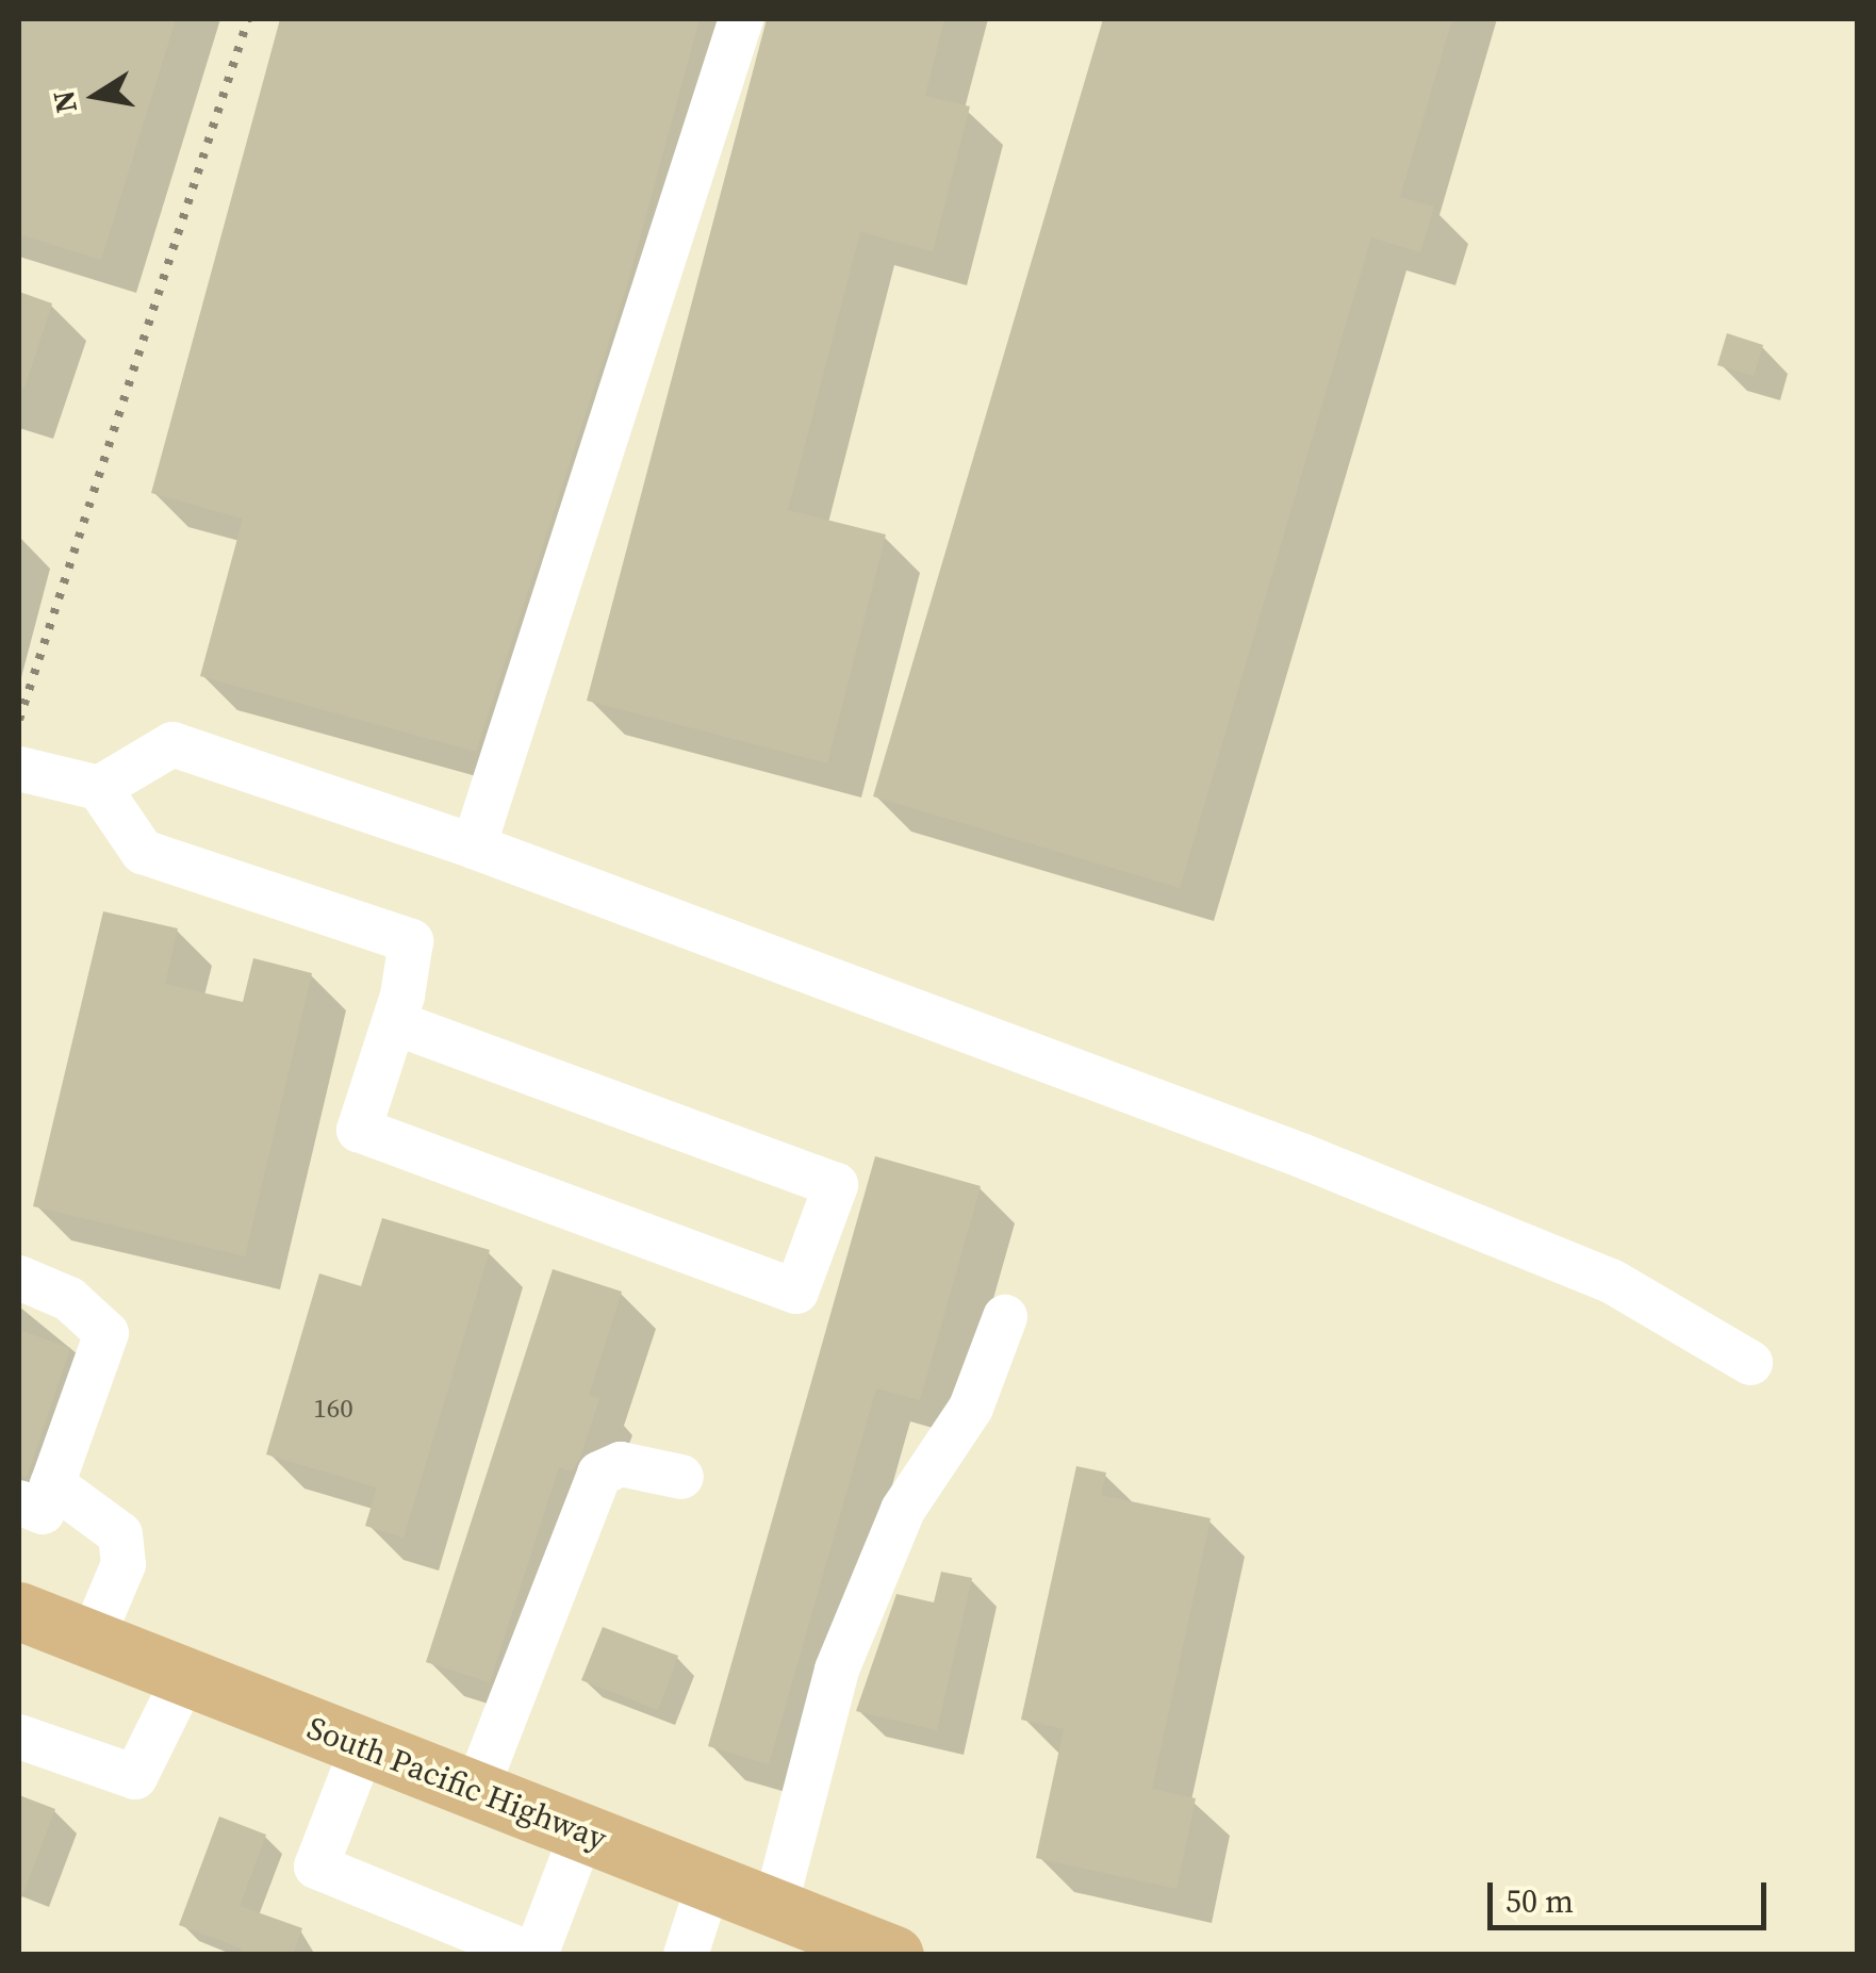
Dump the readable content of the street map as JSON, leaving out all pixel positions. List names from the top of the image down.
{
  "streets": {
    "main road": ["South Pacific Highway"]
  },
  "house_numbers": ["160"],
  "scale_bar": "50 m",
  "north": "left"
}
